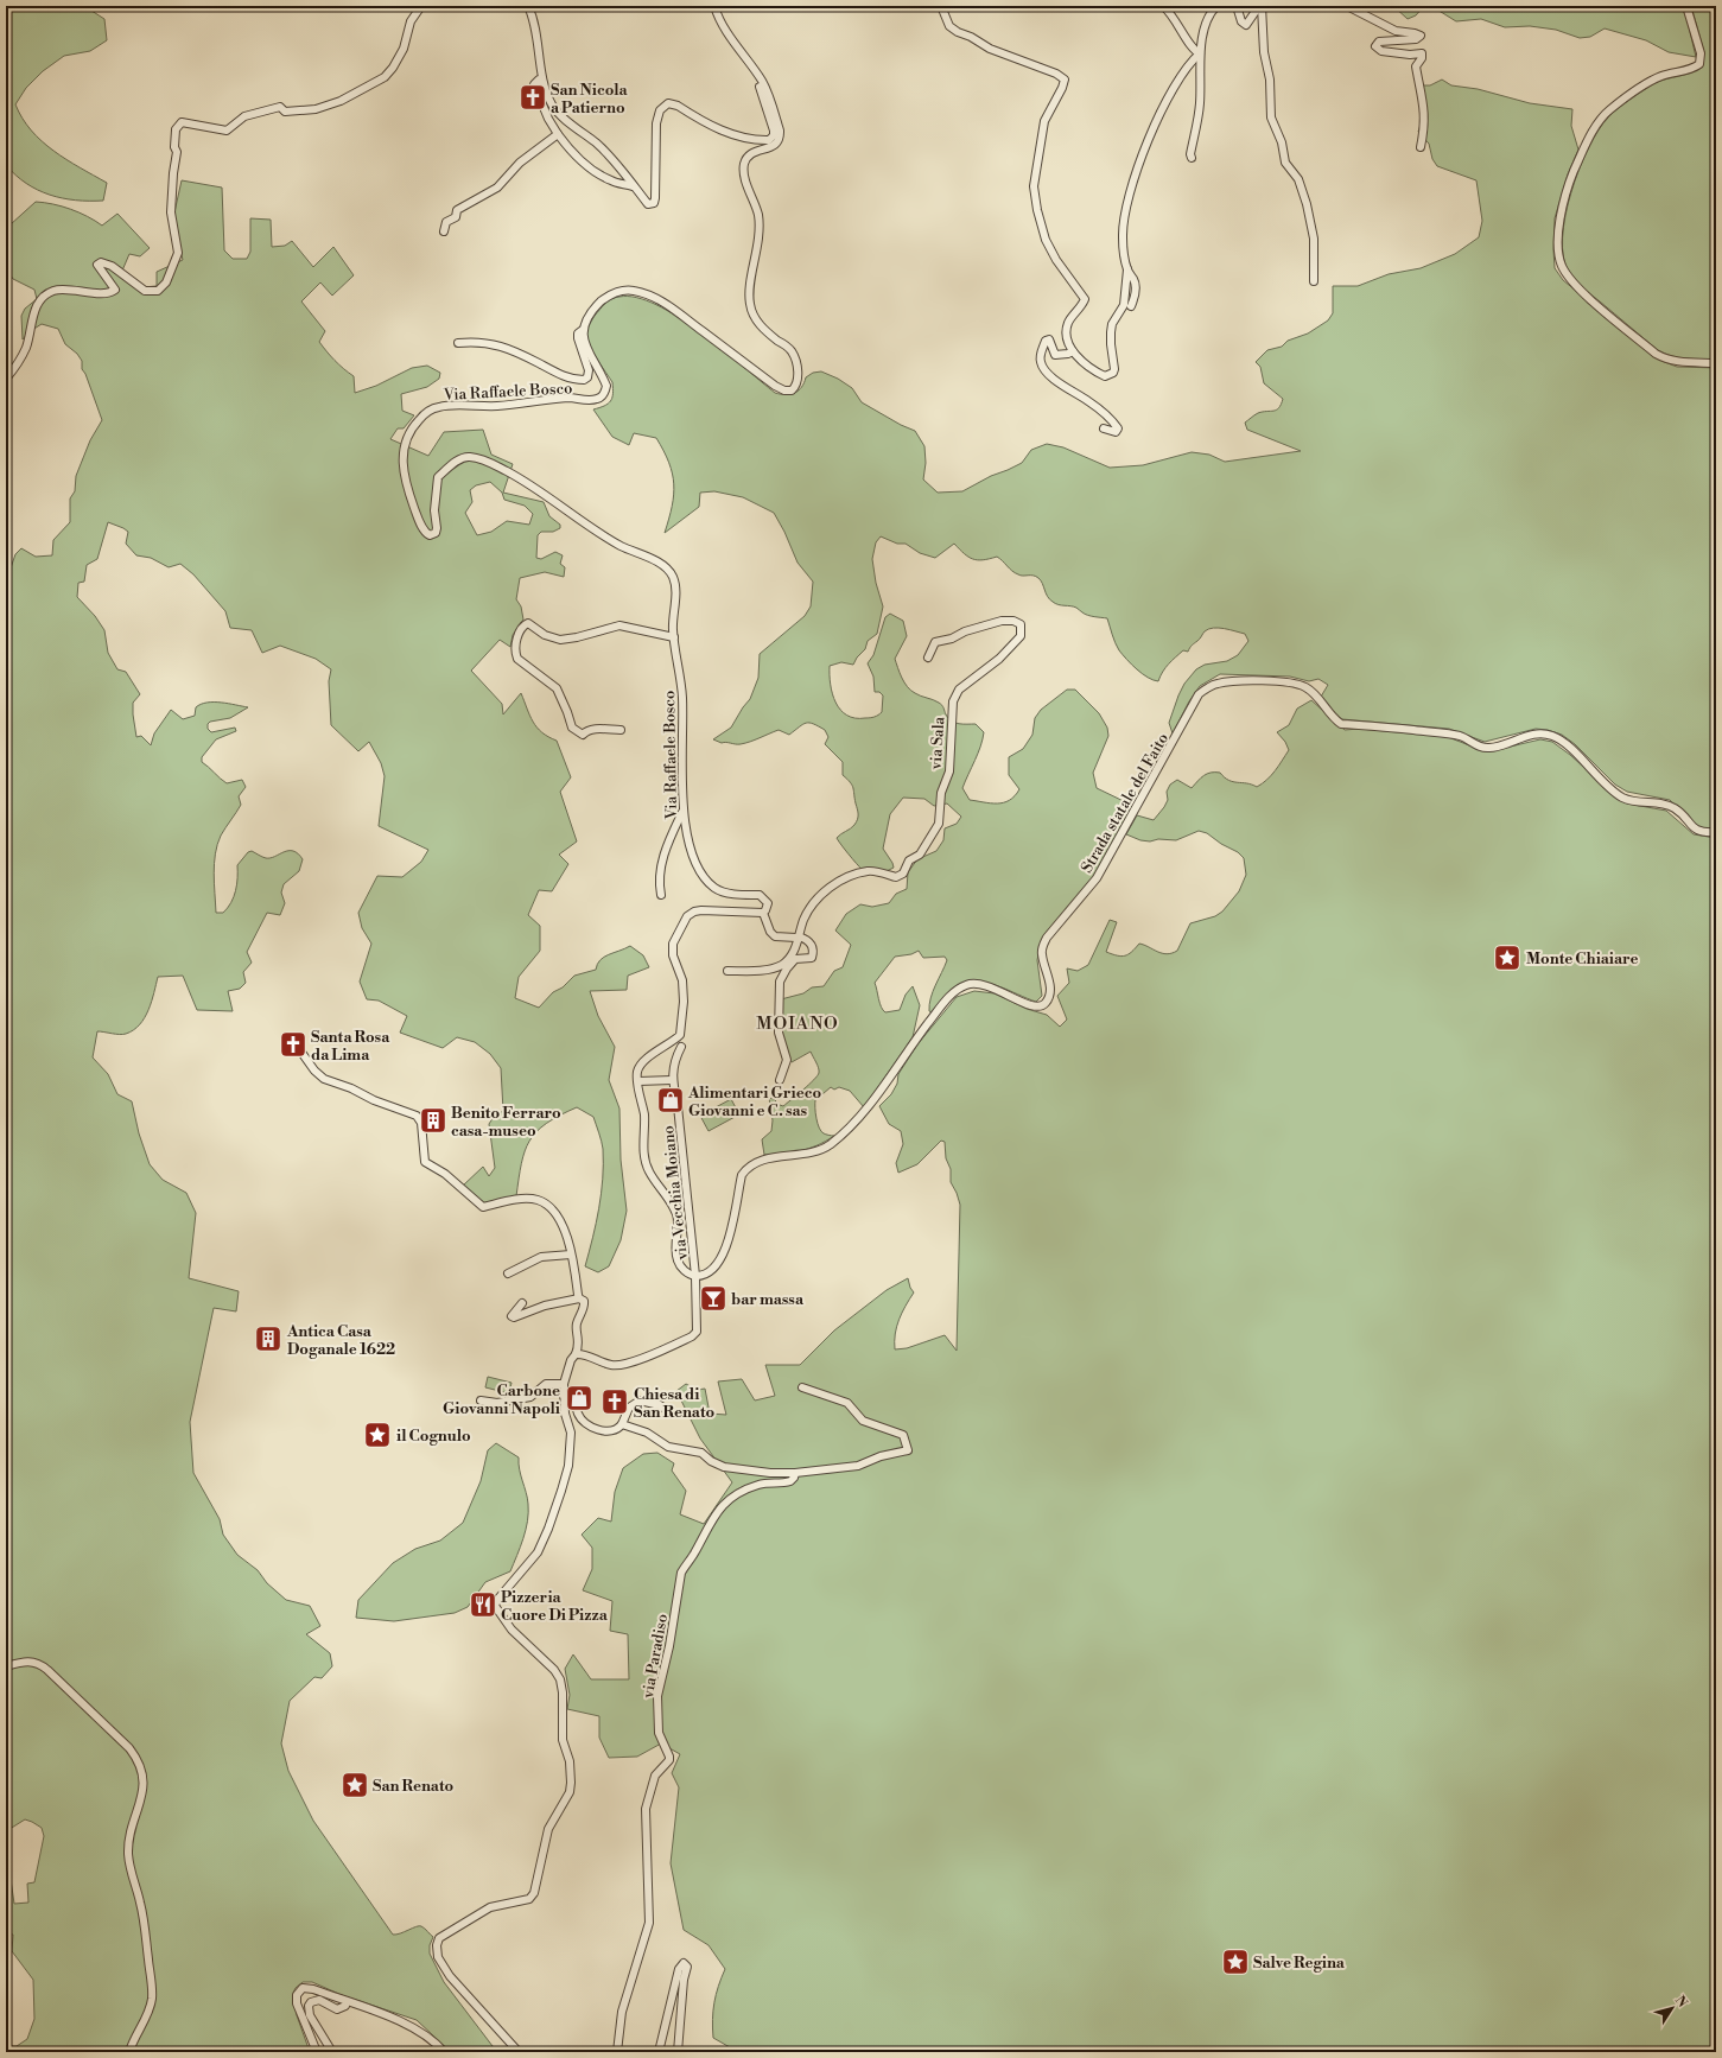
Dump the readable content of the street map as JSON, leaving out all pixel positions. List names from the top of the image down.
{
  "streets": {
    "street": [
      "Via Raffaele Bosco",
      "via Sala",
      "Strada statale del Faito",
      "via Vecchia Moiano",
      "via Paradiso"
    ]
  },
  "crossings": [
    ["Strada statale del Faito", "via Vecchia Moiano"]
  ],
  "districts": ["MOIANO"],
  "places": {
    "church": ["San Nicola a Patierno", "Santa Rosa da Lima", "Chiesa di San Renato"],
    "place": [
      "Monte Chiaiare",
      "il Cognulo",
      "San Renato",
      "Salve Regina"
    ],
    "shop": ["Alimentari Grieco Giovanni e C. sas", "Carbone Giovanni Napoli"],
    "building": ["Benito Ferraro casa-museo", "Antica Casa Doganale 1622"],
    "bar": ["bar massa"],
    "restaurant": ["Pizzeria Cuore Di Pizza"]
  },
  "north": "top right"
}
